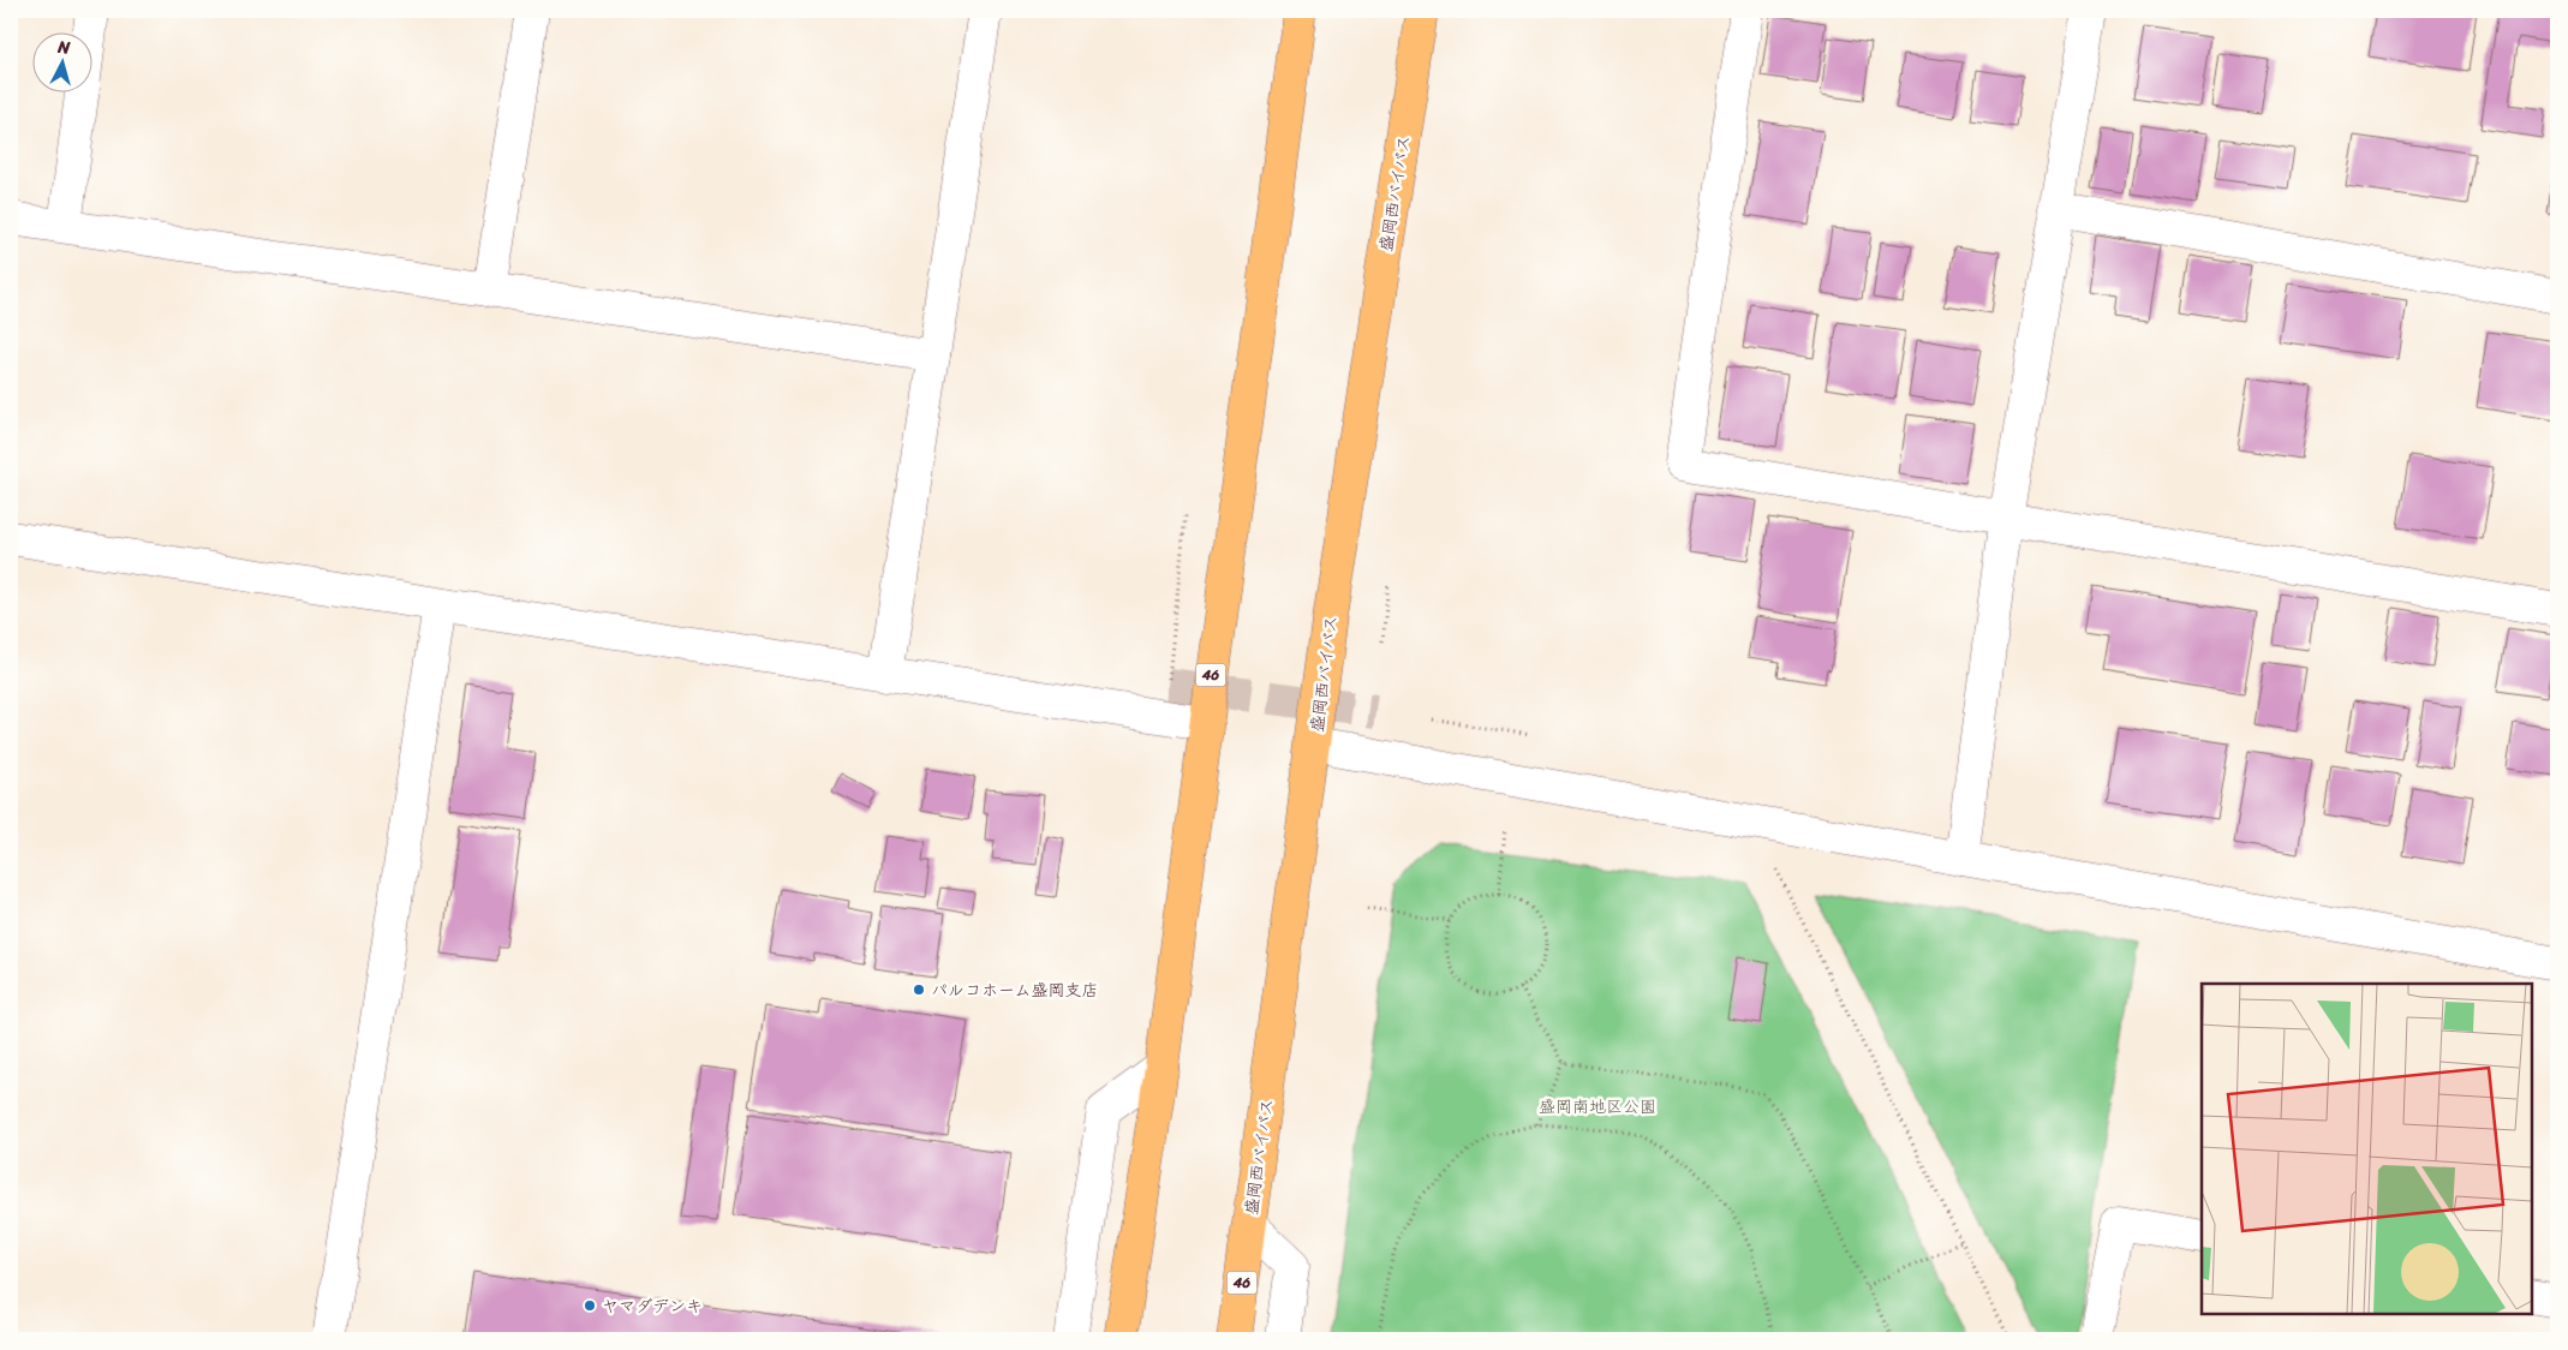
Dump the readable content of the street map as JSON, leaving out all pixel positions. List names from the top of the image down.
{
  "streets": {
    "highway": ["盛岡西バイパス", "46"]
  },
  "parks": ["盛岡南地区公園"],
  "places": ["パルコホーム盛岡支店", "ヤマダデンキ"],
  "north": "top"
}
